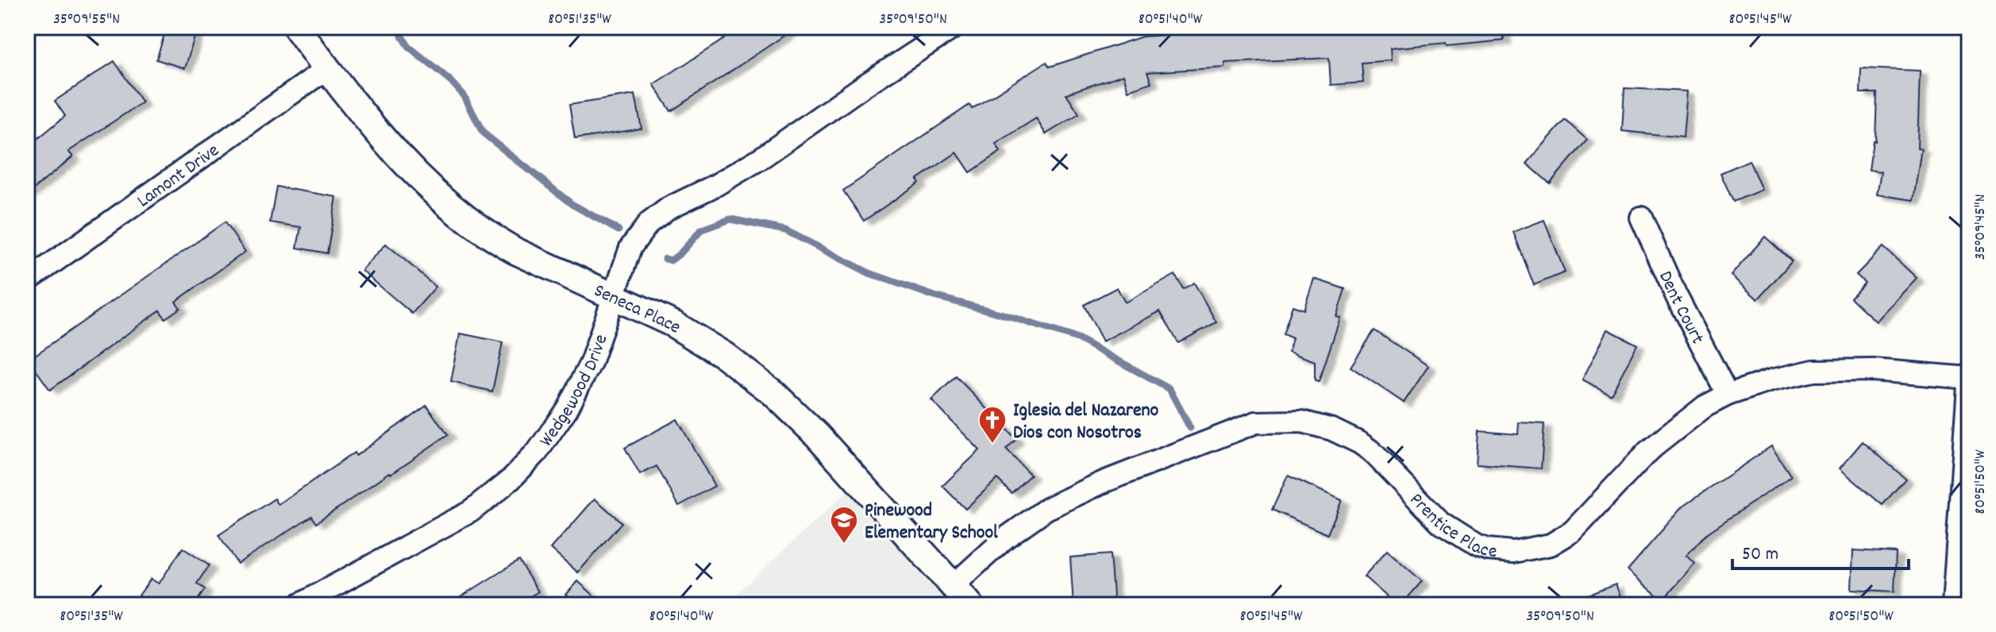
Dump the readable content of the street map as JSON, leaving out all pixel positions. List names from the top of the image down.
{
  "streets": {
    "street": [
      "Lamont Drive",
      "Dent Court",
      "Seneca Place",
      "Wedgewood Drive",
      "Prentice Place"
    ]
  },
  "crossings": [
    ["Lamont Drive", "Seneca Place"],
    ["Dent Court", "Prentice Place"],
    ["Seneca Place", "Wedgewood Drive"],
    ["Seneca Place", "Prentice Place"]
  ],
  "places": {
    "church": ["Iglesia del Nazareno Dios con Nosotros"],
    "school or university": ["Pinewood Elementary School"]
  },
  "scale_bar": "50 m",
  "coordinates": [
    "35°09'55\"N",
    "80°51'35\"W",
    "35°09'50\"N",
    "80°51'40\"W",
    "80°51'45\"W",
    "35°09'45\"N",
    "80°51'50\"W"
  ]
}
